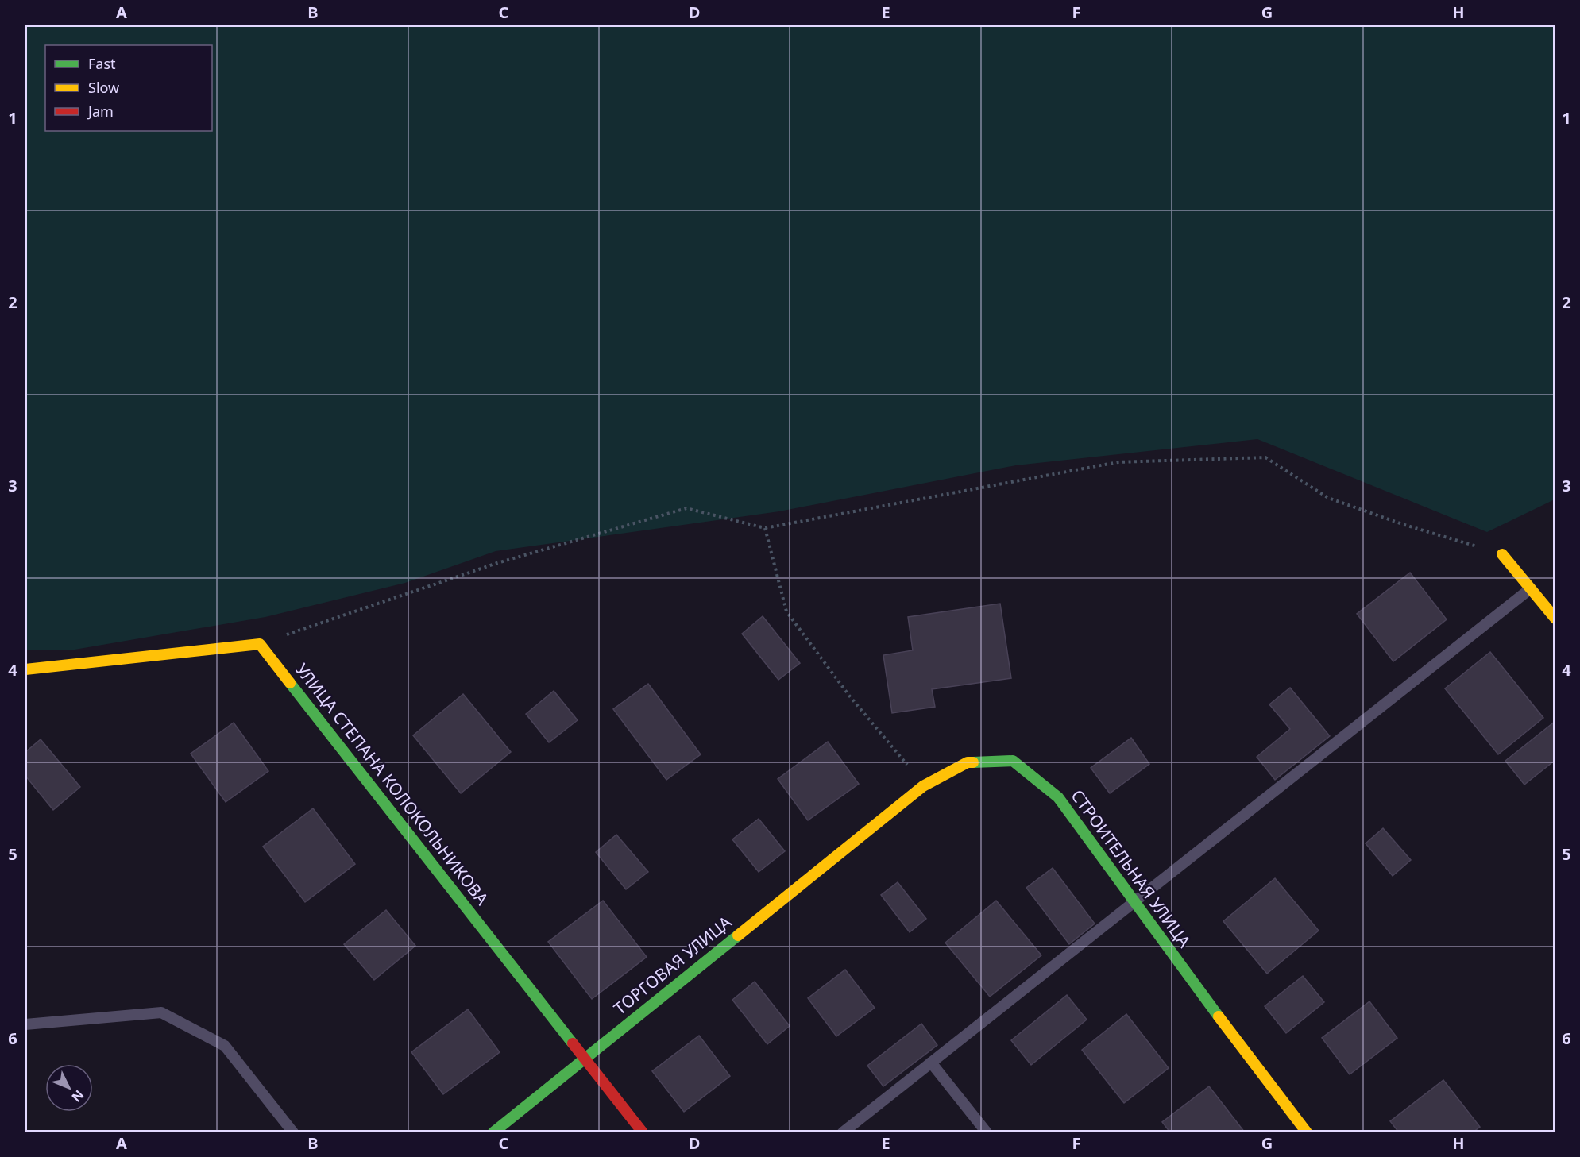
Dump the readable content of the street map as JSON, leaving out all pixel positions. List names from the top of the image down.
{
  "streets": {
    "street": ["УЛИЦА СТЕПАНА КОЛОКОЛЬНИКОВА", "СТРОИТЕЛЬНАЯ УЛИЦА", "ТОРГОВАЯ УЛИЦА"]
  },
  "crossings": [
    ["УЛИЦА СТЕПАНА КОЛОКОЛЬНИКОВА", "ТОРГОВАЯ УЛИЦА"],
    ["СТРОИТЕЛЬНАЯ УЛИЦА", "ТОРГОВАЯ УЛИЦА"]
  ],
  "legend": ["Fast", "Slow", "Jam"],
  "north": "bottom right",
  "grid": {
    "columns": [
      "A",
      "B",
      "C",
      "D",
      "E",
      "F",
      "G",
      "H"
    ],
    "rows": [
      "1",
      "2",
      "3",
      "4",
      "5",
      "6"
    ]
  }
}
